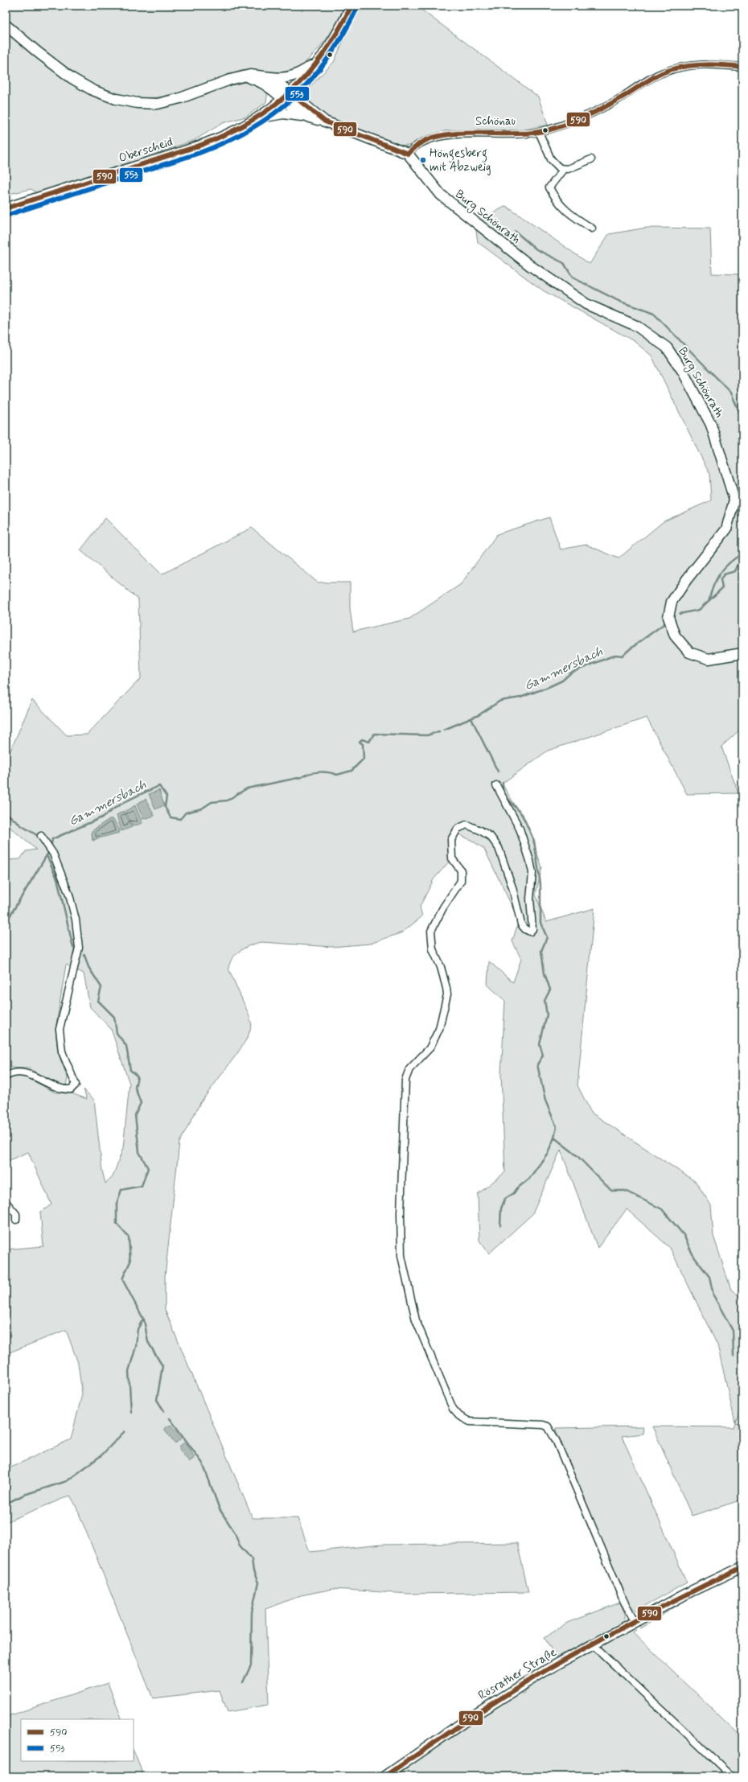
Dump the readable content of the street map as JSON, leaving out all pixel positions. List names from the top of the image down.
{
  "streets": {
    "street": [
      "Schönau",
      "Oberscheid",
      "Burg Schönrath",
      "Rösrather Straße"
    ]
  },
  "crossings": [
    ["Schönau", "Burg Schönrath"]
  ],
  "water": ["Gammersbach"],
  "places": ["Höngesberg mit Abzweig"],
  "lines": ["transit line 590", "transit line 553"],
  "legend": ["590", "553"]
}
